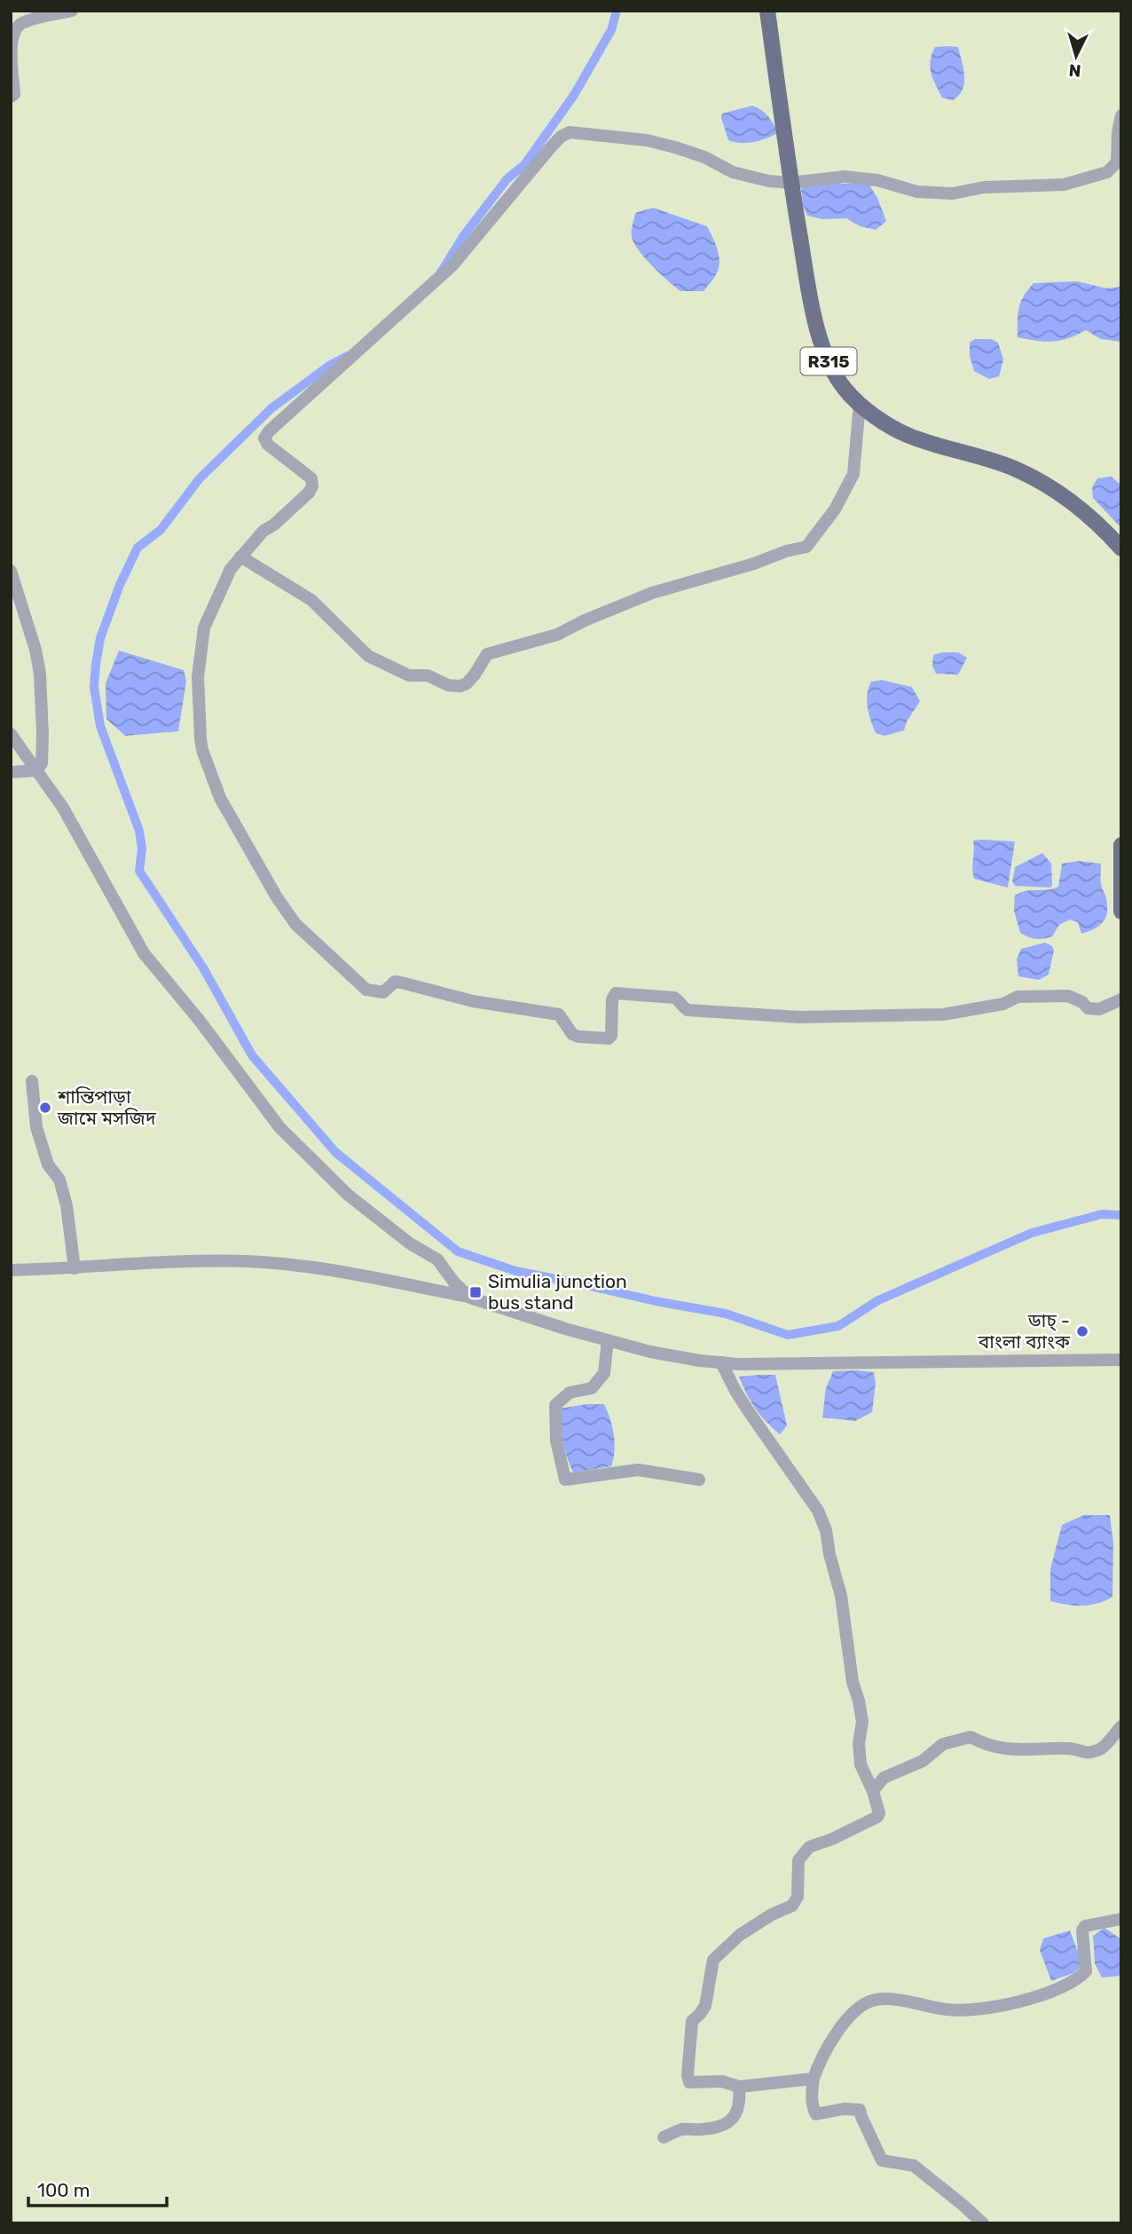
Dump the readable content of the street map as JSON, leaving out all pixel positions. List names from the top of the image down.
{
  "streets": {
    "main road": ["R315"]
  },
  "places": {
    "other": ["শান্তিপাড়া জামে মসজিদ", "ডাচ্ - বাংলা ব্যাংক"],
    "transit": ["Simulia junction bus stand"]
  },
  "scale_bar": "100 m",
  "north": "bottom"
}
